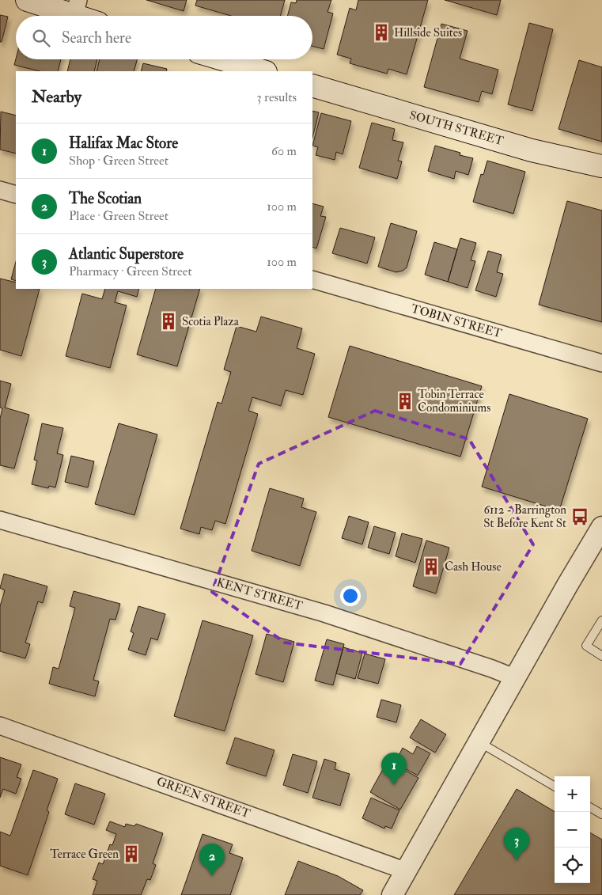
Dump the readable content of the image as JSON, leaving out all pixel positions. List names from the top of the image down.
{
  "streets": {
    "main road": ["SOUTH STREET"],
    "street": ["TOBIN STREET", "KENT STREET", "GREEN STREET"]
  },
  "places": {
    "building": [
      "Hillside Suites",
      "Scotia Plaza",
      "Tobin Terrace Condominiums",
      "Cash House",
      "Terrace Green"
    ],
    "bus stop": ["6112 - Barrington St Before Kent St"]
  },
  "page": {
    "search": "Search here",
    "heading": ["Nearby", "3 results"],
    "list": [
      {
        "mark": "1",
        "name": "Halifax Mac Store",
        "note": "Shop · Green Street",
        "value": "60 m"
      },
      {
        "mark": "2",
        "name": "The Scotian",
        "note": "Place · Green Street",
        "value": "100 m"
      },
      {
        "mark": "3",
        "name": "Atlantic Superstore",
        "note": "Pharmacy · Green Street",
        "value": "100 m"
      }
    ],
    "pins": ["1", "3", "2"],
    "map_buttons": ["+", "−"]
  }
}
